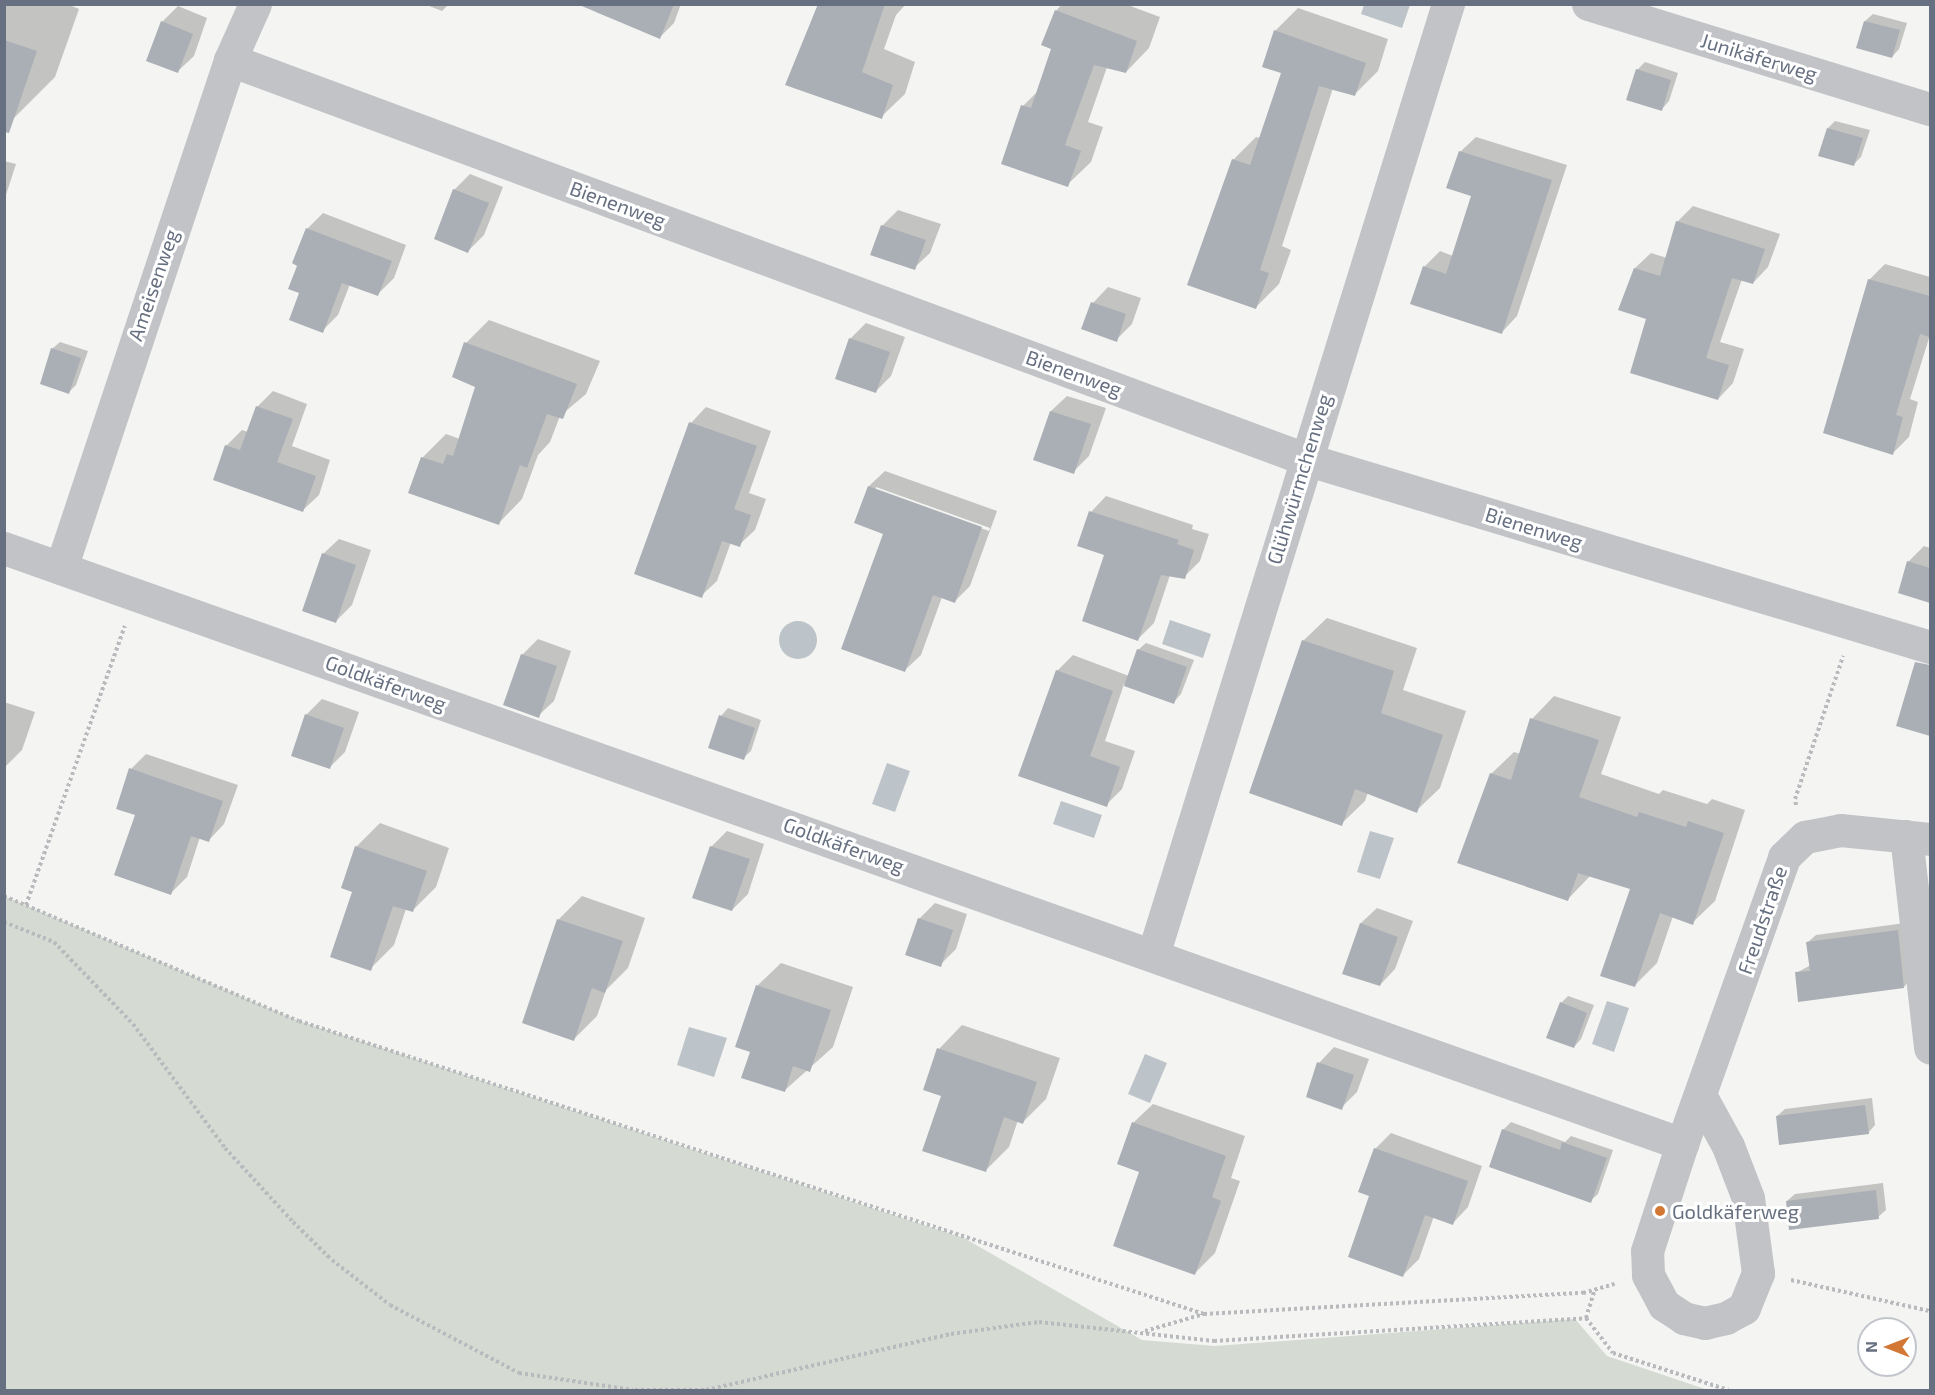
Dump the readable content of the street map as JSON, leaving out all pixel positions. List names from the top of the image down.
{
  "streets": {
    "street": [
      "Junikäferweg",
      "Bienenweg",
      "Ameisenweg",
      "Glühwürmchenweg",
      "Goldkäferweg",
      "Freudstraße"
    ]
  },
  "crossings": [
    ["Bienenweg", "Ameisenweg"],
    ["Bienenweg", "Glühwürmchenweg"],
    ["Ameisenweg", "Goldkäferweg"],
    ["Glühwürmchenweg", "Goldkäferweg"],
    ["Goldkäferweg", "Freudstraße"]
  ],
  "places": ["Goldkäferweg"],
  "north": "left"
}
